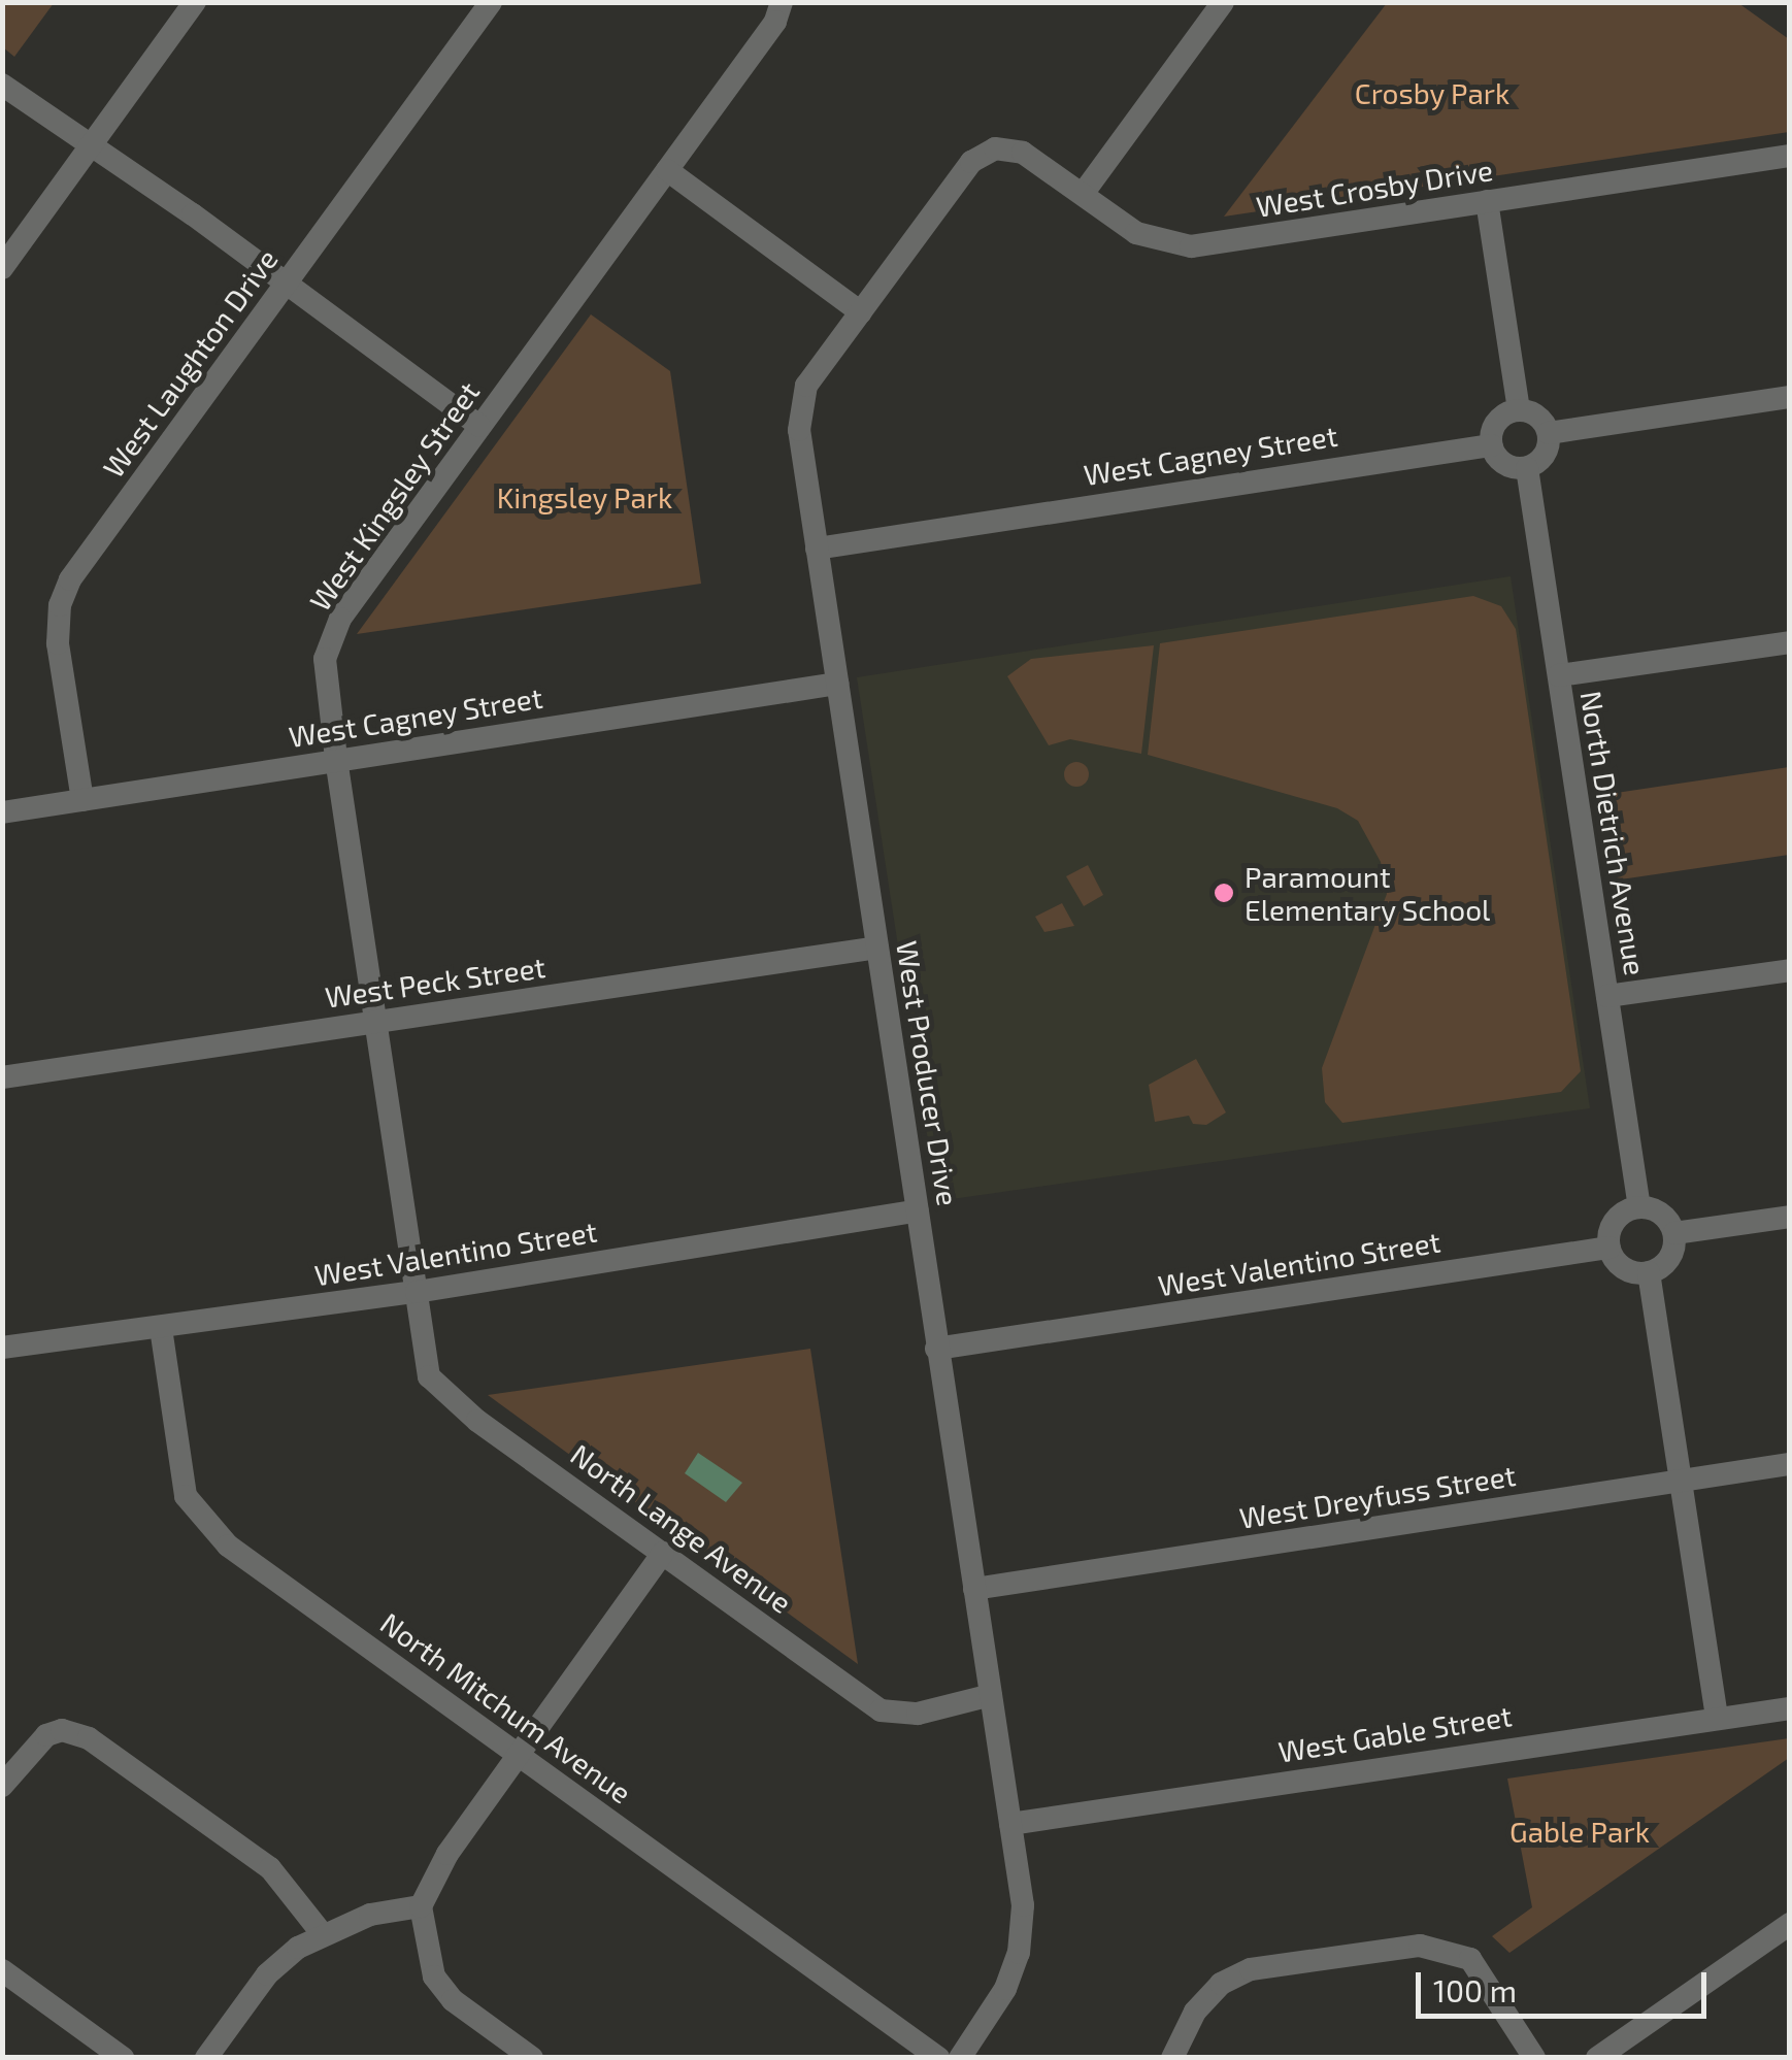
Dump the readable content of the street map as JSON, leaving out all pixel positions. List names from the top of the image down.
{
  "streets": {
    "street": [
      "West Crosby Drive",
      "West Laughton Drive",
      "West Cagney Street",
      "West Kingsley Street",
      "North Dietrich Avenue",
      "West Peck Street",
      "West Producer Drive",
      "West Valentino Street",
      "West Dreyfuss Street",
      "North Lange Avenue",
      "North Mitchum Avenue",
      "West Gable Street"
    ]
  },
  "crossings": [
    ["West Crosby Drive", "West Producer Drive"],
    ["West Laughton Drive", "West Cagney Street"],
    ["West Cagney Street", "West Kingsley Street"],
    ["West Cagney Street", "North Dietrich Avenue"],
    ["West Cagney Street", "West Producer Drive"],
    ["West Kingsley Street", "West Peck Street"],
    ["West Kingsley Street", "West Valentino Street"],
    ["West Kingsley Street", "North Lange Avenue"],
    ["North Dietrich Avenue", "West Valentino Street"],
    ["West Peck Street", "West Producer Drive"],
    ["West Producer Drive", "West Valentino Street"],
    ["West Producer Drive", "West Dreyfuss Street"],
    ["West Producer Drive", "North Lange Avenue"],
    ["West Producer Drive", "West Gable Street"],
    ["West Valentino Street", "North Lange Avenue"],
    ["West Valentino Street", "North Mitchum Avenue"]
  ],
  "parks": ["Crosby Park", "Kingsley Park", "Gable Park"],
  "places": ["Paramount Elementary School"],
  "scale_bar": "100 m"
}
